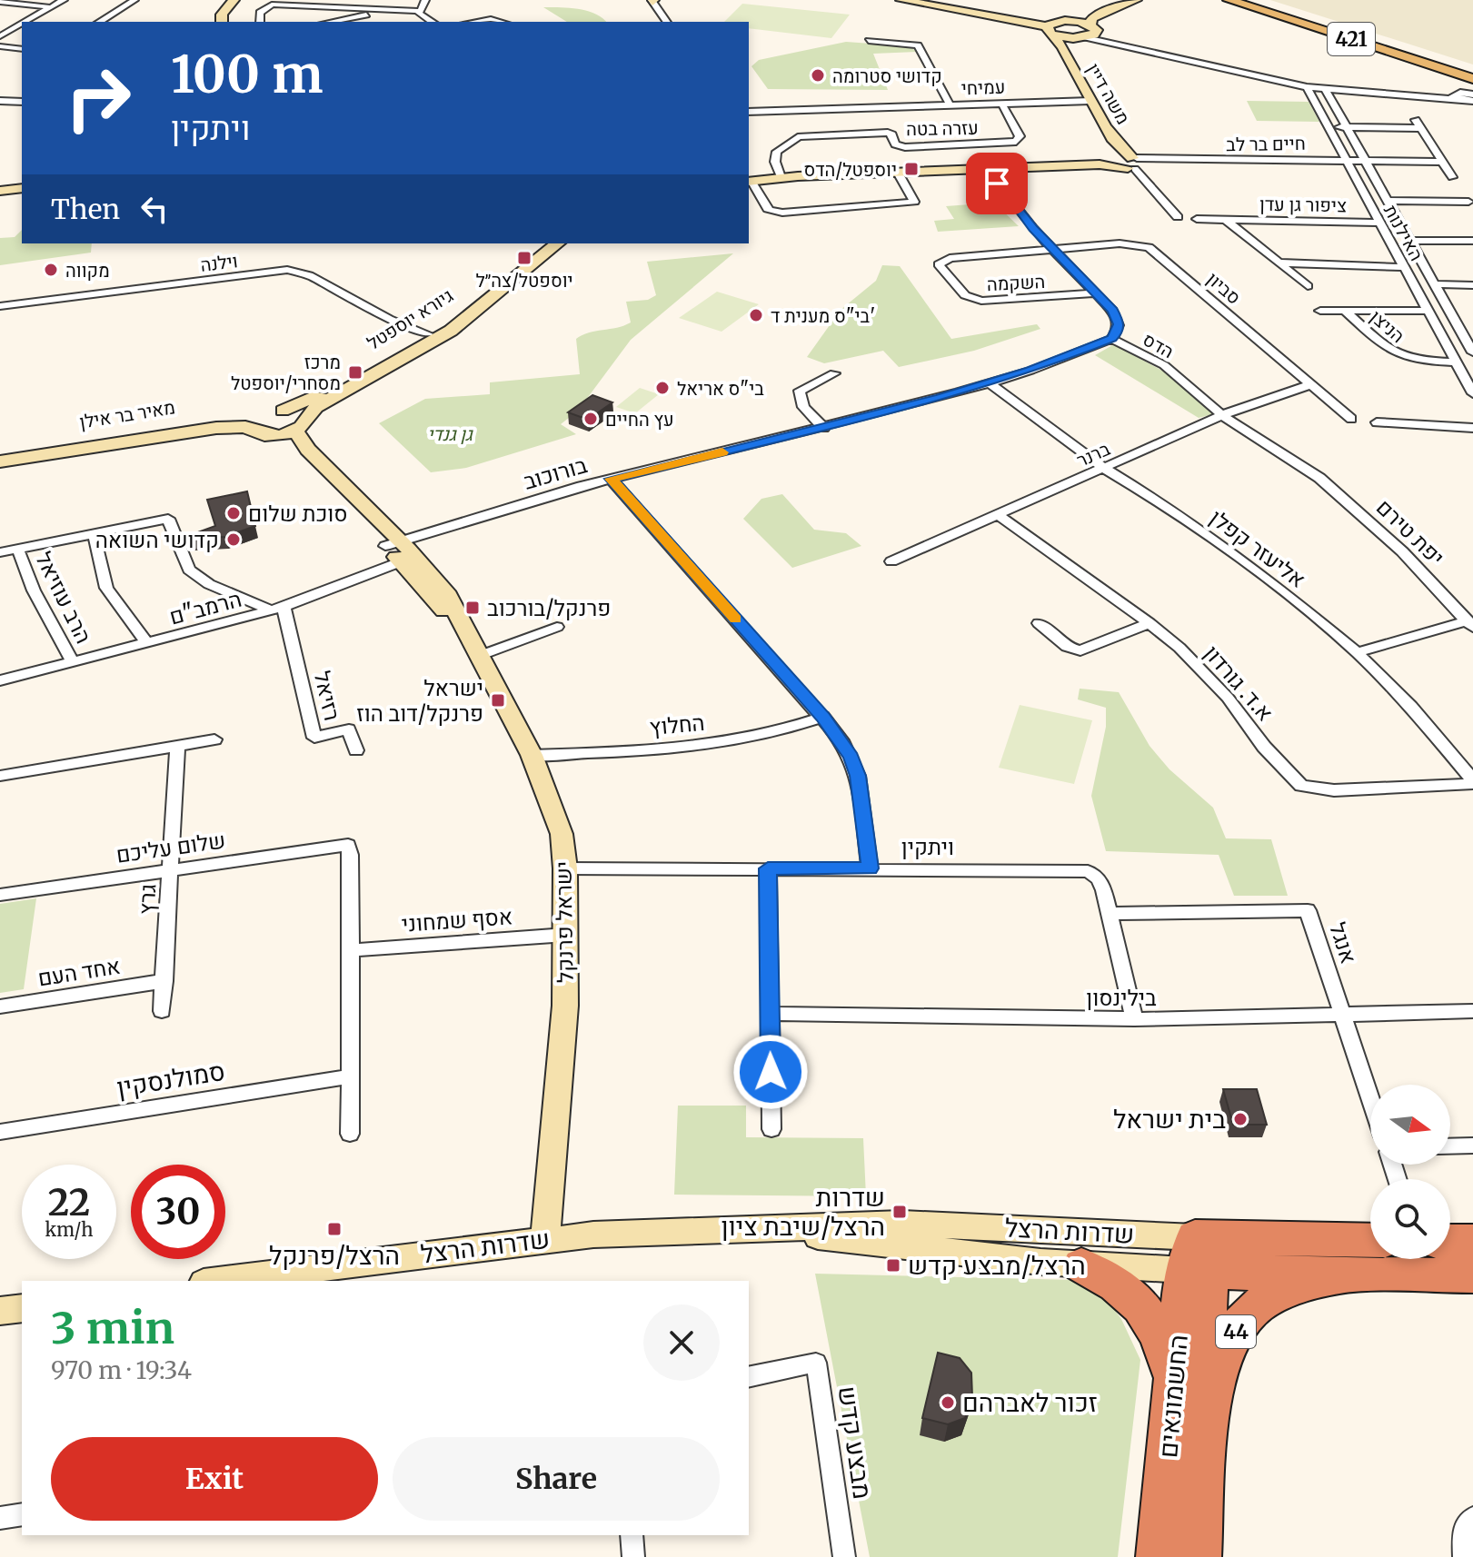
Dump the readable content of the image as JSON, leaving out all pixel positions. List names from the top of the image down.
{
  "streets": {
    "highway": ["44", "החשמונאים"],
    "main road": ["421"],
    "street": [
      "עמיחי",
      "משה דיין",
      "עזרה בטה",
      "חיים בר לב",
      "ציפור גן עדן",
      "האילנות",
      "וילנה",
      "השקמה",
      "סביון",
      "גיורא יוספטל",
      "הניצן",
      "הדס",
      "מאיר בר אילן",
      "ברנר",
      "בורוכוב",
      "יפת טירם",
      "אליעזר קפלן",
      "הרב עוזיאל",
      "הרמב\"ם",
      "א.ד. גורדון",
      "רזיאל",
      "החלוץ",
      "ויתקין",
      "שלום עליכם",
      "גרץ",
      "אסף שמחוני",
      "ישראל פרנקל",
      "אנגל",
      "אחד העם",
      "בילינסון",
      "סמולנסקין",
      "שדרות הרצל",
      "מבצע קדש"
    ]
  },
  "crossings": [
    ["עמיחי", "משה דיין"],
    ["עמיחי", "עזרה בטה"],
    ["משה דיין", "חיים בר לב"],
    ["חיים בר לב", "האילנות"],
    ["ציפור גן עדן", "האילנות"],
    ["האילנות", "הניצן"],
    ["וילנה", "גיורא יוספטל"],
    ["השקמה", "סביון"],
    ["השקמה", "הדס"],
    ["סביון", "הדס"],
    ["סביון", "ברנר"],
    ["גיורא יוספטל", "מאיר בר אילן"],
    ["גיורא יוספטל", "ישראל פרנקל"],
    ["הדס", "ברנר"],
    ["הדס", "בורוכוב"],
    ["הדס", "יפת טירם"],
    ["מאיר בר אילן", "ישראל פרנקל"],
    ["ברנר", "יפת טירם"],
    ["ברנר", "אליעזר קפלן"],
    ["ברנר", "א.ד. גורדון"],
    ["בורוכוב", "אליעזר קפלן"],
    ["בורוכוב", "ישראל פרנקל"],
    ["יפת טירם", "אליעזר קפלן"],
    ["אליעזר קפלן", "א.ד. גורדון"],
    ["הרב עוזיאל", "הרמב\"ם"],
    ["הרמב\"ם", "רזיאל"],
    ["הרמב\"ם", "ישראל פרנקל"],
    ["החלוץ", "ישראל פרנקל"],
    ["ויתקין", "ישראל פרנקל"],
    ["ויתקין", "אנגל"],
    ["ויתקין", "בילינסון"],
    ["שלום עליכם", "גרץ"],
    ["שלום עליכם", "אסף שמחוני"],
    ["גרץ", "אחד העם"],
    ["אסף שמחוני", "ישראל פרנקל"],
    ["ישראל פרנקל", "שדרות הרצל"],
    ["אנגל", "בילינסון"],
    ["שדרות הרצל", "44"],
    ["שדרות הרצל", "החשמונאים"],
    ["44", "החשמונאים"]
  ],
  "parks": ["גן גנדי"],
  "places": {
    "other": [
      "קדושי סטרומה",
      "מקווה",
      "בי\"ס מענית ד'",
      "בי\"ס אריאל",
      "עץ החיים",
      "סוכת שלום",
      "קדושי השואה",
      "בית ישראל",
      "זכור לאברהם"
    ],
    "transit": [
      "יוספטל/הדס",
      "יוספטל/צה״ל",
      "מרכז מסחרי/יוספטל",
      "פרנקל/בורכוב",
      "ישראל פרנקל/דוב הוז",
      "שדרות הרצל/שיבת ציון",
      "הרצל/פרנקל",
      "הרצל/מבצע קדש"
    ]
  },
  "north": "right",
  "page": {
    "turn": ["100 m", "ויתקין"],
    "then": "Then",
    "speed": "22 km/h",
    "limit": "30",
    "heading": ["3 min", "970 m · 19:34"],
    "buttons": ["Exit", "Share"]
  }
}
